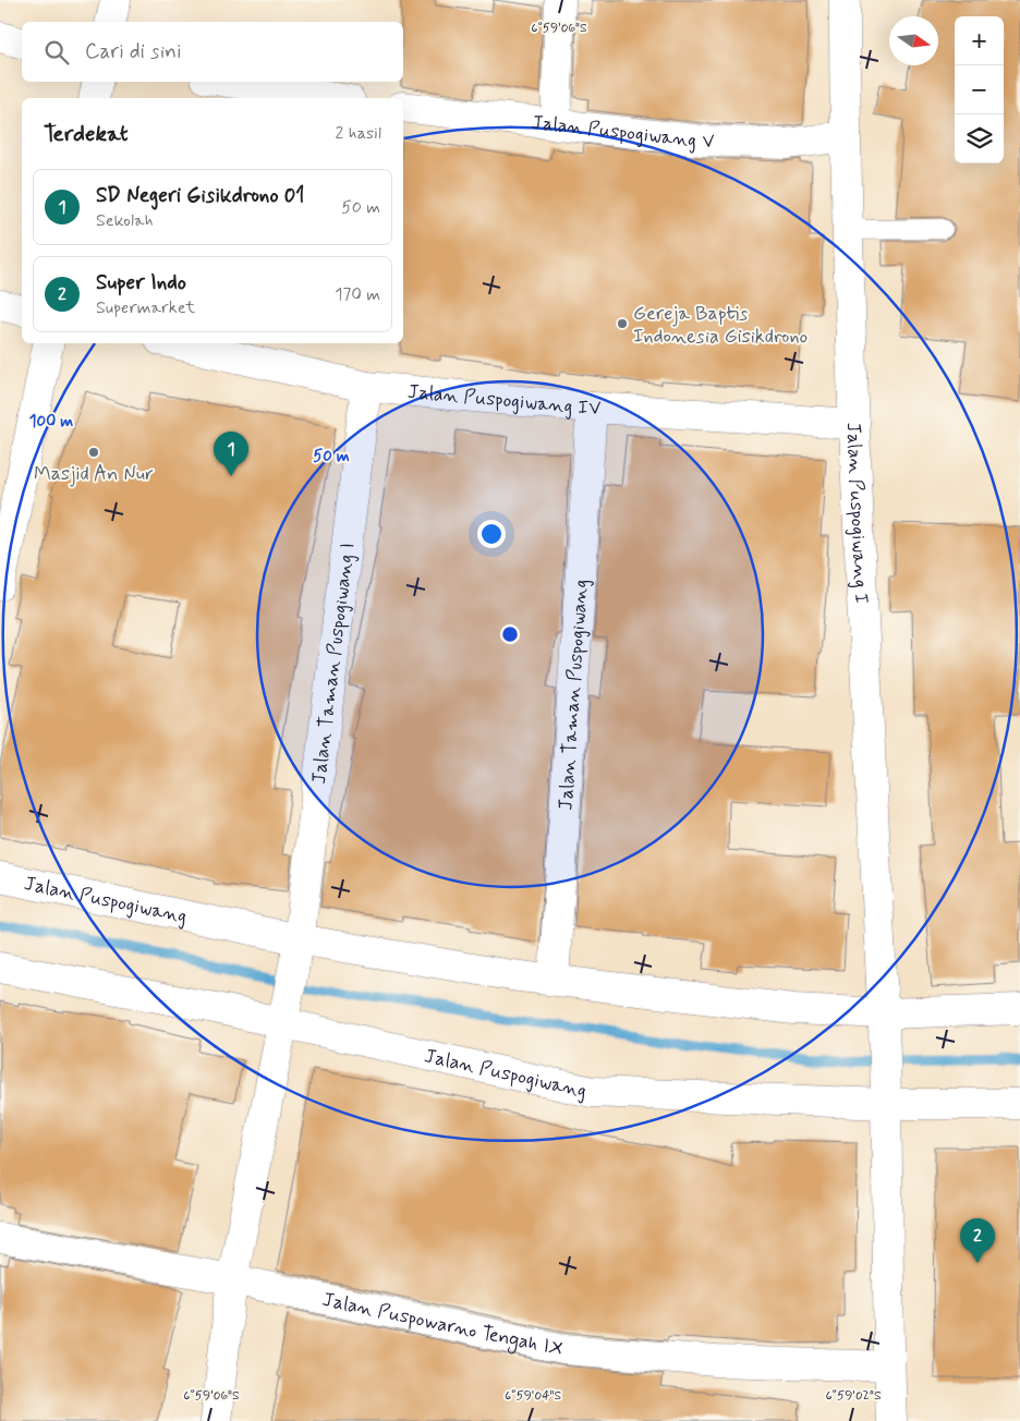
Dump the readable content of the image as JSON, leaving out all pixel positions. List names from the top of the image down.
{
  "streets": {
    "street": [
      "Jalan Puspogiwang V",
      "Jalan Puspogiwang IV",
      "Jalan Puspogiwang I",
      "Jalan Taman Puspogiwang I",
      "Jalan Taman Puspogiwang",
      "Jalan Puspogiwang",
      "Jalan Puspowarno Tengah IX"
    ]
  },
  "crossings": [
    ["Jalan Puspogiwang V", "Jalan Puspogiwang I"],
    ["Jalan Puspogiwang IV", "Jalan Puspogiwang I"],
    ["Jalan Puspogiwang IV", "Jalan Taman Puspogiwang I"],
    ["Jalan Puspogiwang IV", "Jalan Taman Puspogiwang"],
    ["Jalan Puspogiwang I", "Jalan Puspogiwang"],
    ["Jalan Puspogiwang I", "Jalan Puspowarno Tengah IX"],
    ["Jalan Taman Puspogiwang I", "Jalan Puspogiwang"],
    ["Jalan Taman Puspogiwang I", "Jalan Puspowarno Tengah IX"],
    ["Jalan Taman Puspogiwang", "Jalan Puspogiwang"]
  ],
  "places": ["Gereja Baptis Indonesia Gisikdrono", "Masjid An Nur"],
  "north": "right",
  "page": {
    "map_buttons": ["+", "−"],
    "search": "Cari di sini",
    "heading": ["Terdekat", "2 hasil"],
    "list": [
      {
        "mark": "1",
        "name": "SD Negeri Gisikdrono 01",
        "note": "Sekolah",
        "value": "50 m"
      },
      {
        "mark": "2",
        "name": "Super Indo",
        "note": "Supermarket",
        "value": "170 m"
      }
    ],
    "pins": ["1", "2"]
  },
  "coordinates": ["6°59'06\"S", "6°59'04\"S", "6°59'02\"S"],
  "rings": ["100 m", "50 m"]
}
